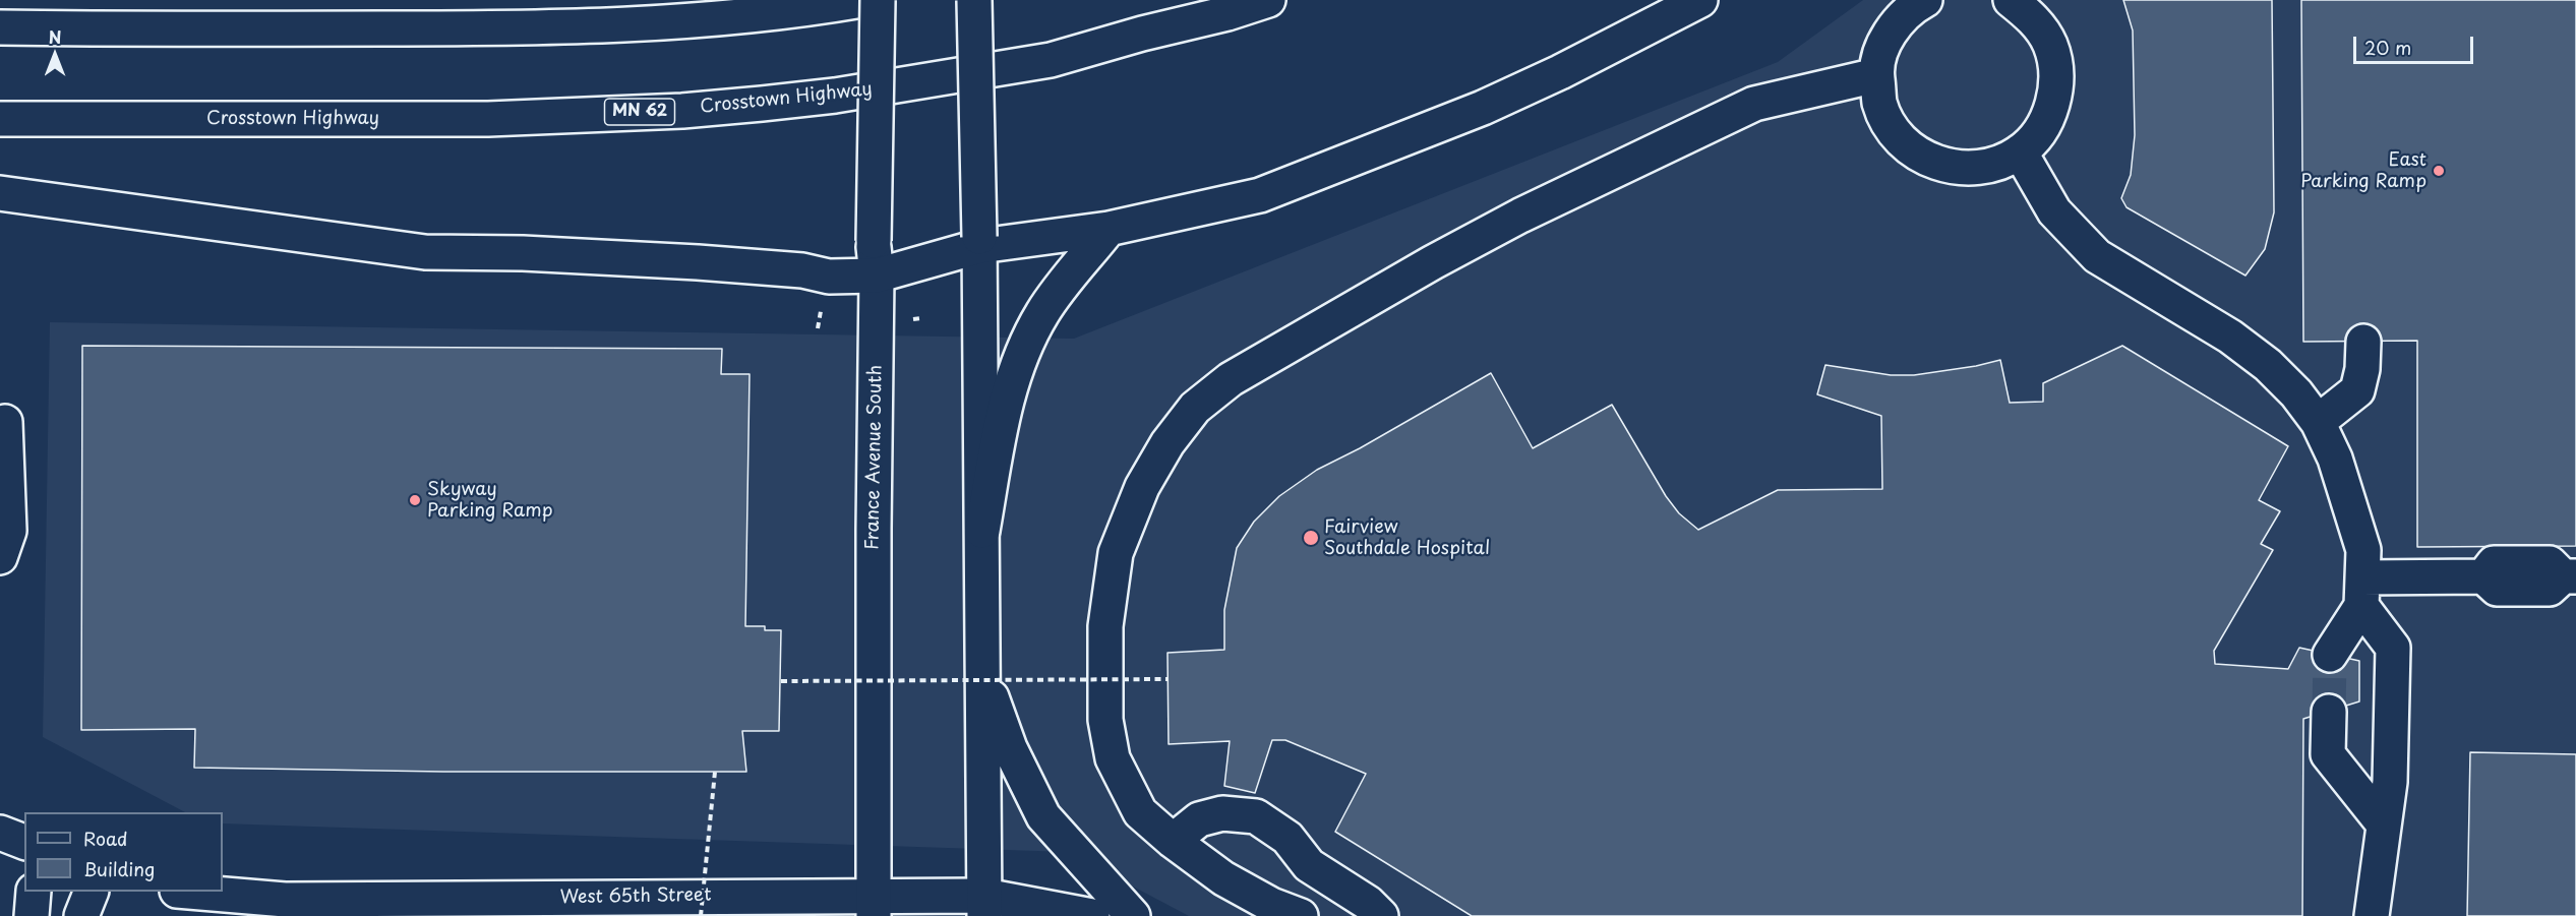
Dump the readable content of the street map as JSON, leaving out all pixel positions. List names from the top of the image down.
{
  "streets": {
    "main road": [
      "Crosstown Highway",
      "MN 62",
      "France Avenue South",
      "West 65th Street"
    ]
  },
  "crossings": [
    ["France Avenue South", "West 65th Street"]
  ],
  "places": ["East Parking Ramp", "Skyway Parking Ramp", "Fairview Southdale Hospital"],
  "legend": ["Road", "Building"],
  "scale_bar": "20 m",
  "north": "top"
}
